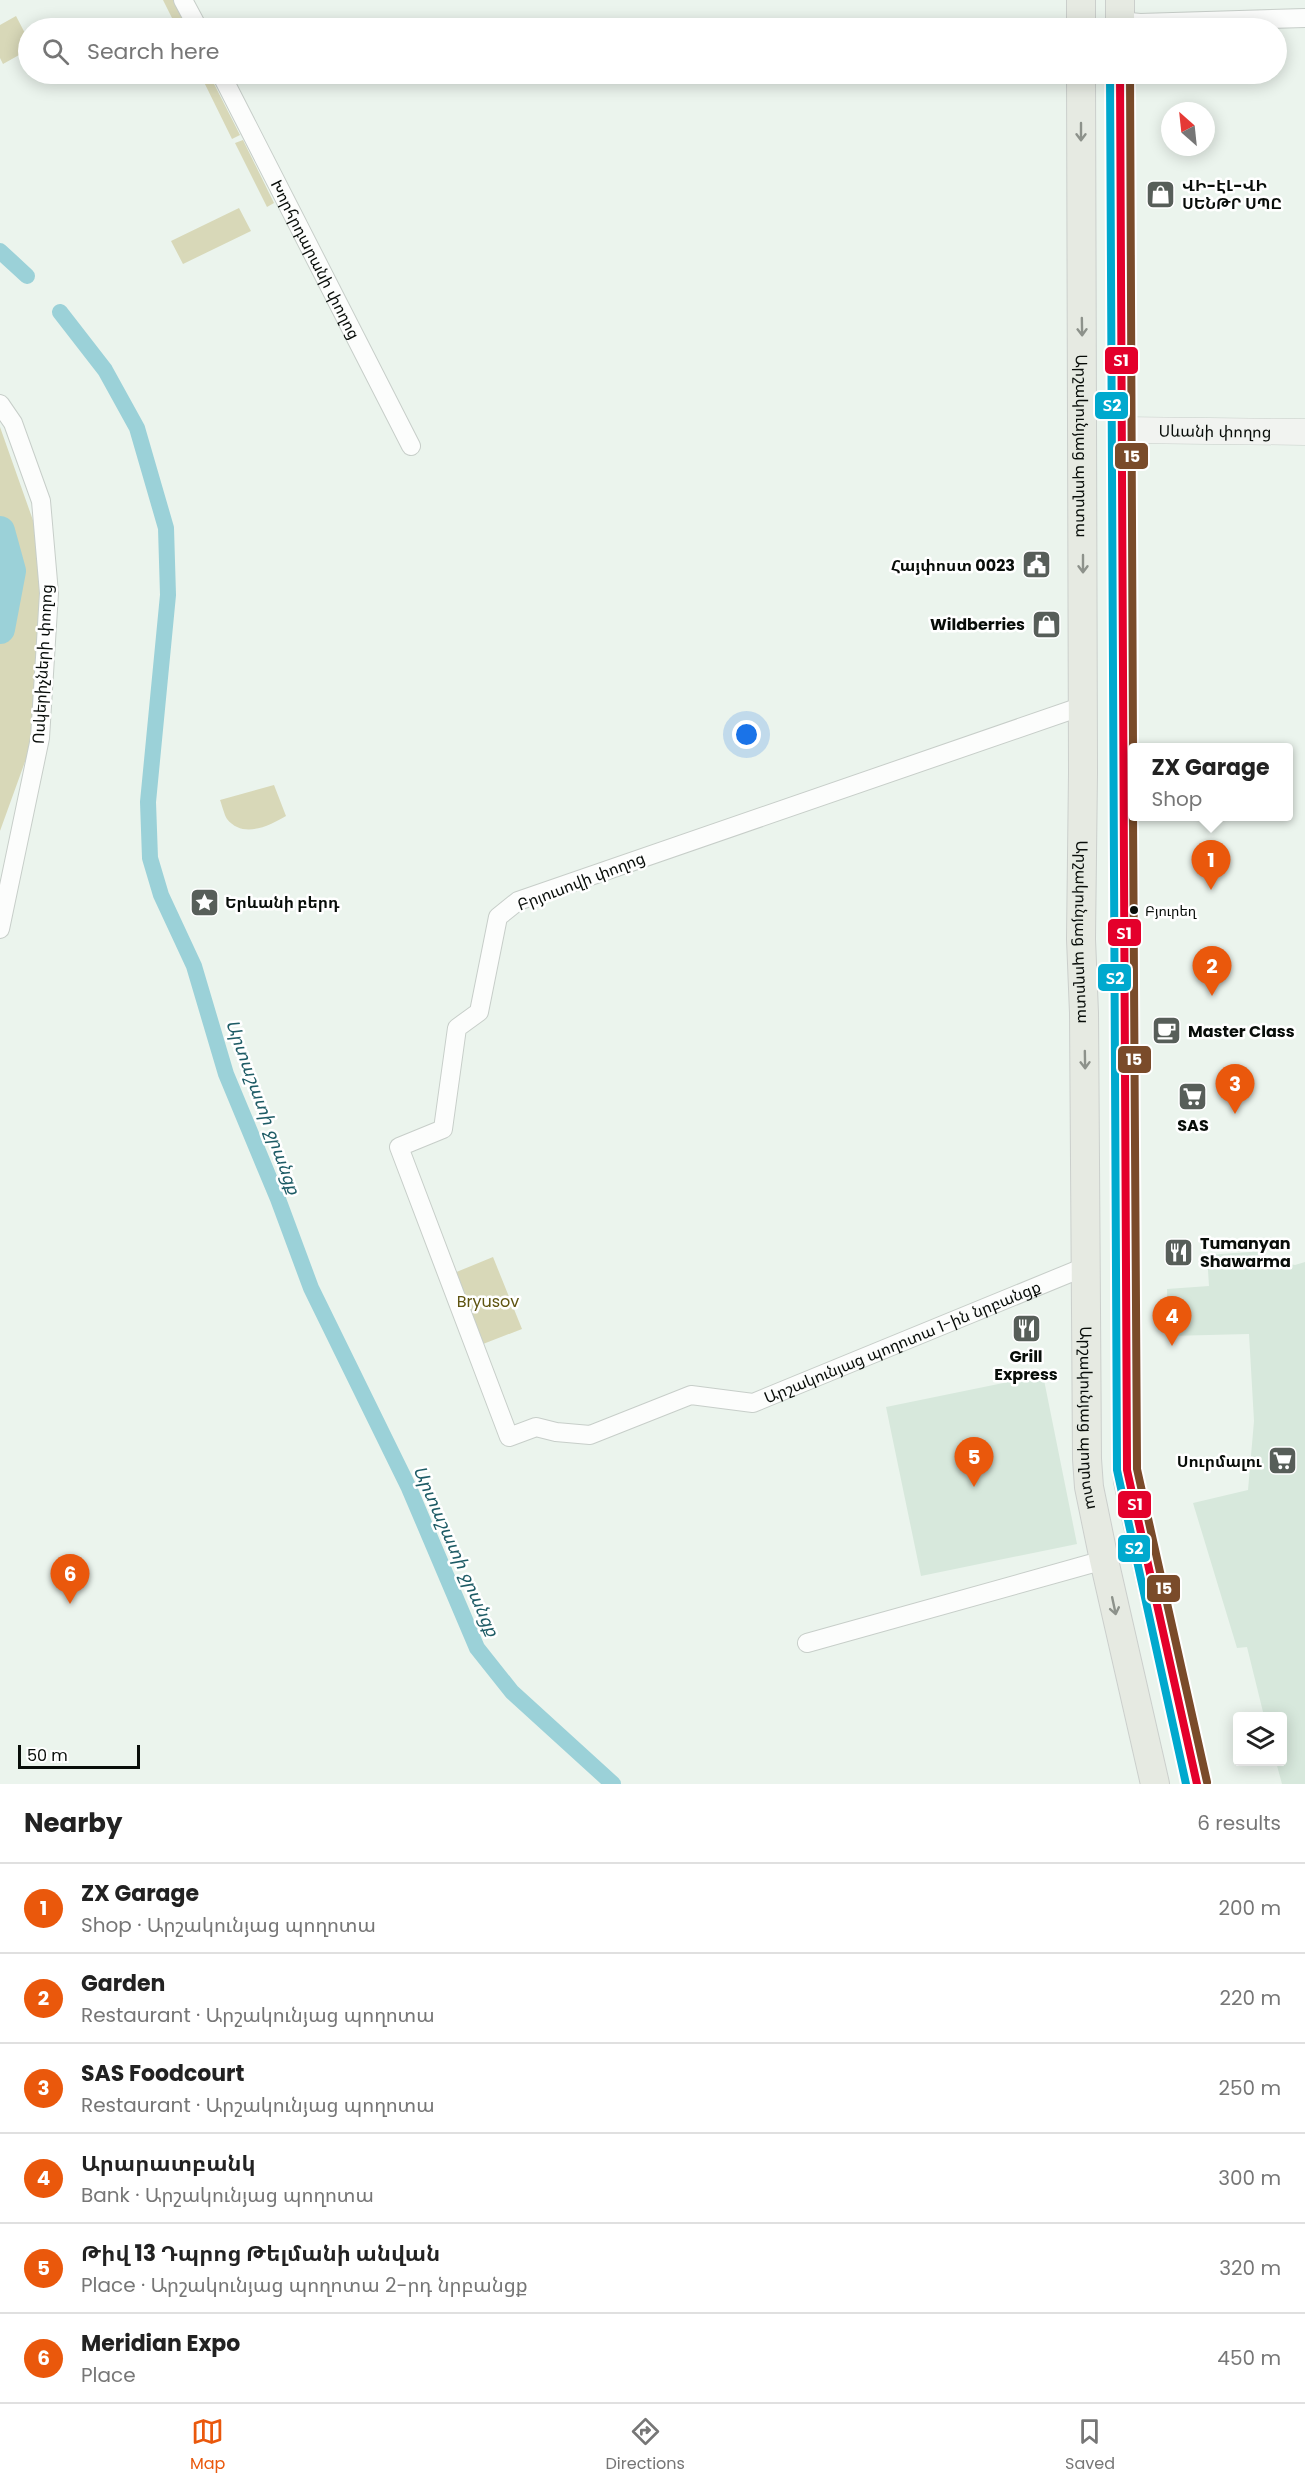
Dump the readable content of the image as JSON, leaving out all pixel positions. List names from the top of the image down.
{
  "streets": {
    "main road": ["Արշակունյաց պողոտա"],
    "street": [
      "Խորհրդարանի փողոց",
      "Սևանի փողոց",
      "Ոսկերիչների փողոց",
      "Բրյուսովի փողոց",
      "Արշակունյաց պողոտա 1-ին նրբանցք"
    ]
  },
  "crossings": [
    ["Սևանի փողոց", "Արշակունյաց պողոտա"],
    ["Արշակունյաց պողոտա", "Բրյուսովի փողոց"],
    ["Արշակունյաց պողոտա", "Արշակունյաց պողոտա 1-ին նրբանցք"],
    ["Բրյուսովի փողոց", "Արշակունյաց պողոտա 1-ին նրբանցք"]
  ],
  "water": ["Արտաշատի ջրանցք"],
  "parks": ["Bryusov"],
  "places": {
    "shop": ["ՎԻ-ԷԼ-ՎԻ ՍԵՆԹՐ ՍՊԸ", "Wildberries"],
    "public building": ["Հայփոստ 0023"],
    "place": ["Երևանի բերդ"],
    "other": ["Բյուրեղ"],
    "cafe": ["Master Class"],
    "supermarket": ["SAS", "Սուրմալու"],
    "restaurant": ["Tumanyan Shawarma", "Grill Express"]
  },
  "lines": ["transit line Տ1", "transit line Տ2", "transit line 15"],
  "scale_bar": "50 m",
  "north": "top left",
  "page": {
    "search": "Search here",
    "popup": ["ZX Garage", "Shop"],
    "pins": [
      "1",
      "2",
      "3",
      "4",
      "5",
      "6"
    ],
    "scale": "50 m",
    "heading": ["Nearby", "6 results"],
    "list": [
      {
        "mark": "1",
        "name": "ZX Garage",
        "note": "Shop · Արշակունյաց պողոտա",
        "value": "200 m"
      },
      {
        "mark": "2",
        "name": "Garden",
        "note": "Restaurant · Արշակունյաց պողոտա",
        "value": "220 m"
      },
      {
        "mark": "3",
        "name": "SAS Foodcourt",
        "note": "Restaurant · Արշակունյաց պողոտա",
        "value": "250 m"
      },
      {
        "mark": "4",
        "name": "Արարատբանկ",
        "note": "Bank · Արշակունյաց պողոտա",
        "value": "300 m"
      },
      {
        "mark": "5",
        "name": "Թիվ 13 Դպրոց Թելմանի անվան",
        "note": "Place · Արշակունյաց պողոտա 2-րդ նրբանցք",
        "value": "320 m"
      },
      {
        "mark": "6",
        "name": "Meridian Expo",
        "note": "Place",
        "value": "450 m"
      }
    ],
    "nav": ["Map", "Directions", "Saved"]
  }
}
